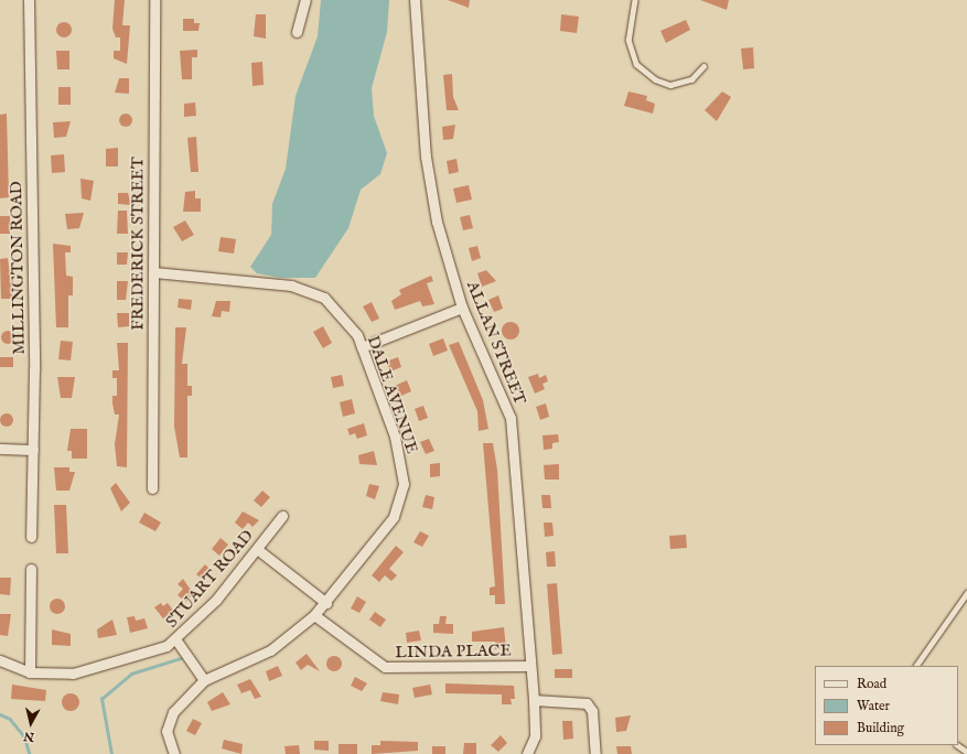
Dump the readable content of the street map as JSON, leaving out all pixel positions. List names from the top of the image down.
{
  "streets": {
    "street": [
      "FREDERICK STREET",
      "MILLINGTON ROAD",
      "ALLAN STREET",
      "DALE AVENUE",
      "STUART ROAD",
      "LINDA PLACE"
    ]
  },
  "crossings": [
    ["FREDERICK STREET", "DALE AVENUE"],
    ["ALLAN STREET", "LINDA PLACE"],
    ["DALE AVENUE", "LINDA PLACE"]
  ],
  "legend": ["Road", "Water", "Building"],
  "north": "bottom"
}
